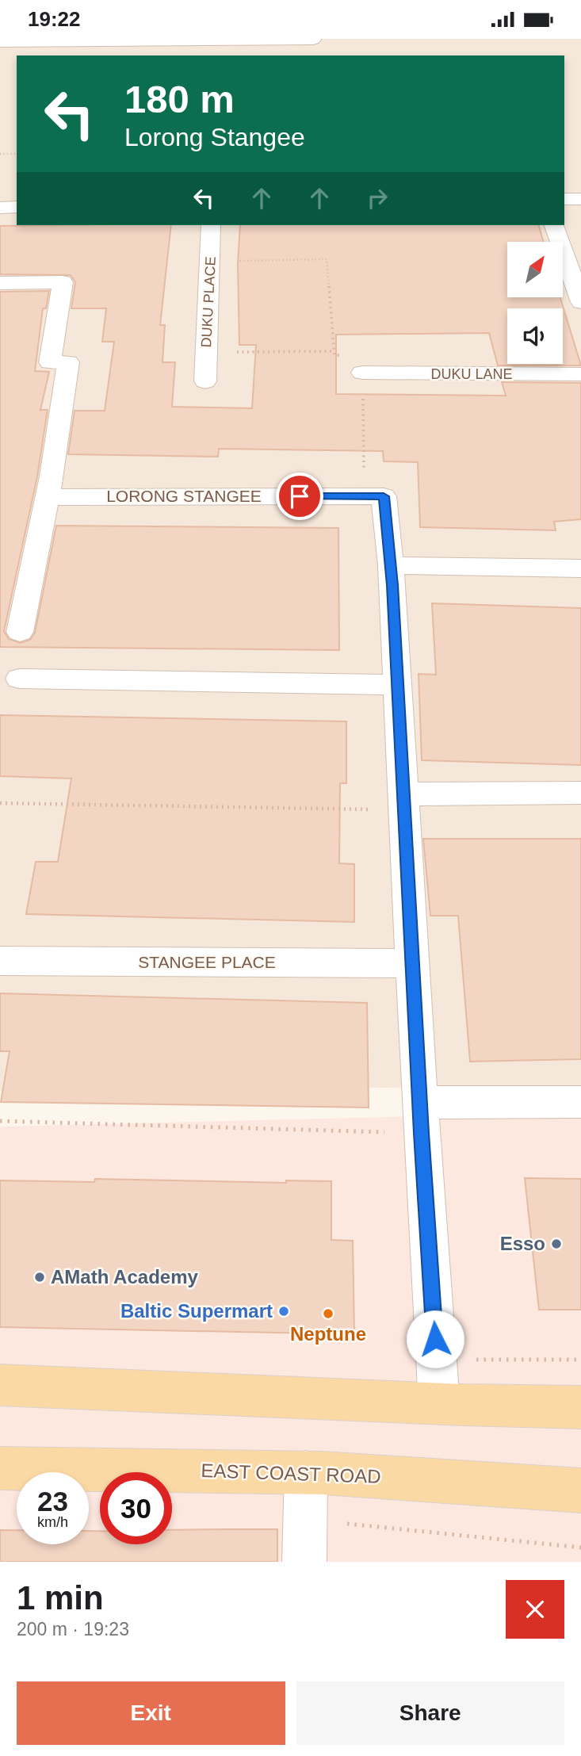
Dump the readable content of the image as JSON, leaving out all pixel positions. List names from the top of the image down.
{
  "streets": {
    "main road": ["EAST COAST ROAD"],
    "street": [
      "DUKU PLACE",
      "DUKU LANE",
      "LORONG STANGEE",
      "STANGEE PLACE"
    ]
  },
  "places": [
    "Esso",
    "AMath Academy",
    "Baltic Supermart",
    "Neptune"
  ],
  "north": "top right",
  "page": {
    "status": "19:22",
    "turn": ["180 m", "Lorong Stangee"],
    "speed": "23 km/h",
    "limit": "30",
    "heading": ["1 min", "200 m · 19:23"],
    "buttons": ["Exit", "Share"]
  }
}
